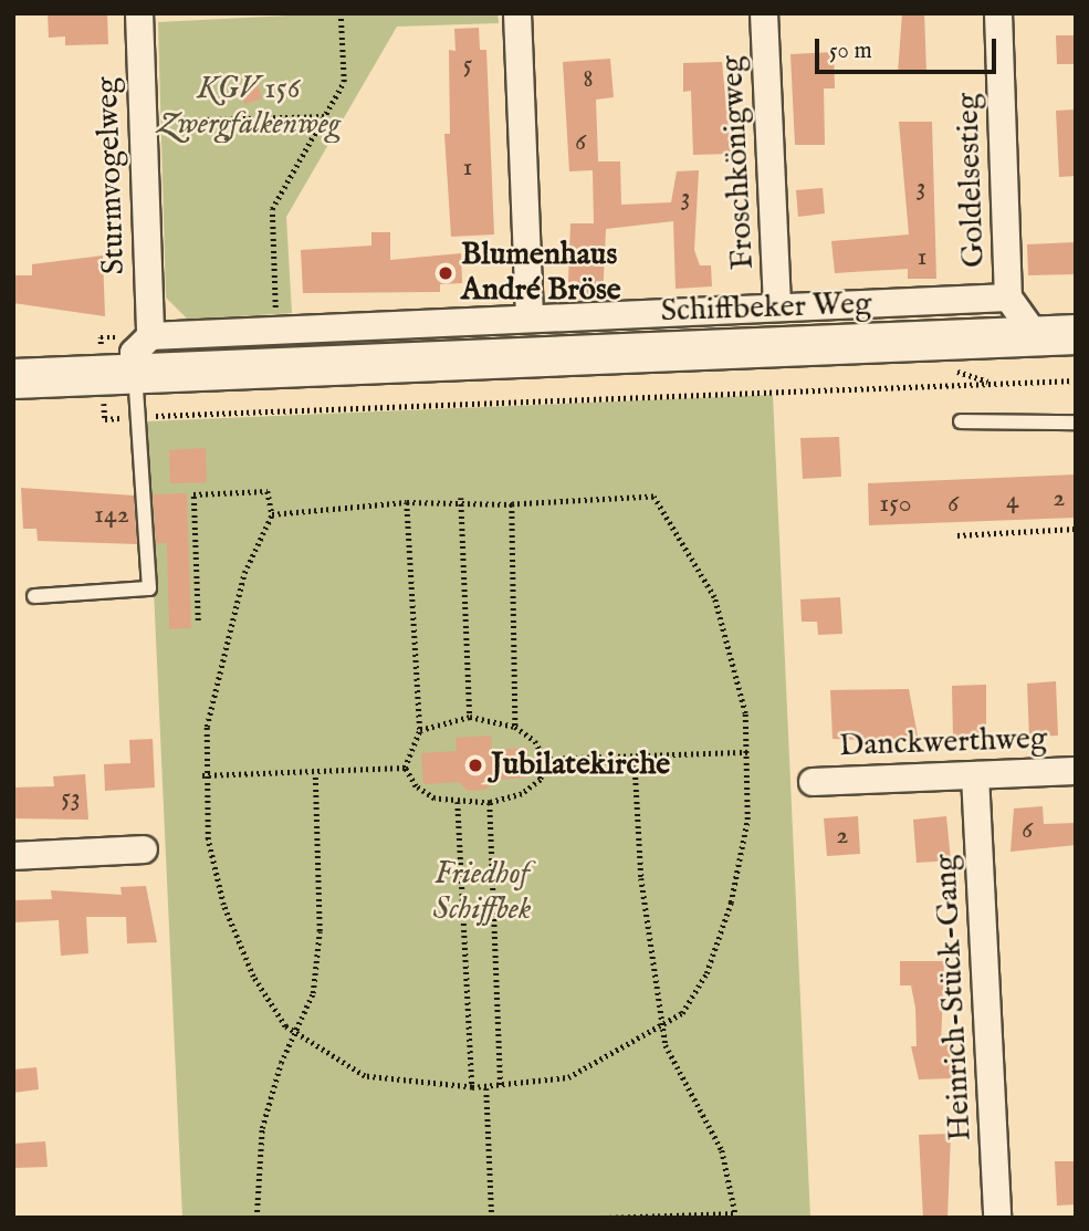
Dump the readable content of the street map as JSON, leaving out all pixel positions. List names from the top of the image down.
{
  "streets": {
    "main road": ["Schiffbeker Weg"],
    "street": [
      "Froschkönigweg",
      "Sturmvogelweg",
      "Goldelsestieg",
      "Danckwerthweg",
      "Heinrich-Stück-Gang"
    ]
  },
  "crossings": [
    ["Froschkönigweg", "Schiffbeker Weg"],
    ["Sturmvogelweg", "Schiffbeker Weg"],
    ["Goldelsestieg", "Schiffbeker Weg"],
    ["Danckwerthweg", "Heinrich-Stück-Gang"]
  ],
  "parks": ["KGV 156 Zwergfalkenweg", "Friedhof Schiffbek"],
  "places": ["Blumenhaus André Bröse", "Jubilatekirche"],
  "house_numbers": [
    "5",
    "8",
    "6",
    "1",
    "3",
    "3",
    "1",
    "2",
    "4",
    "150",
    "6",
    "142",
    "53",
    "6",
    "2"
  ],
  "scale_bar": "50 m"
}
